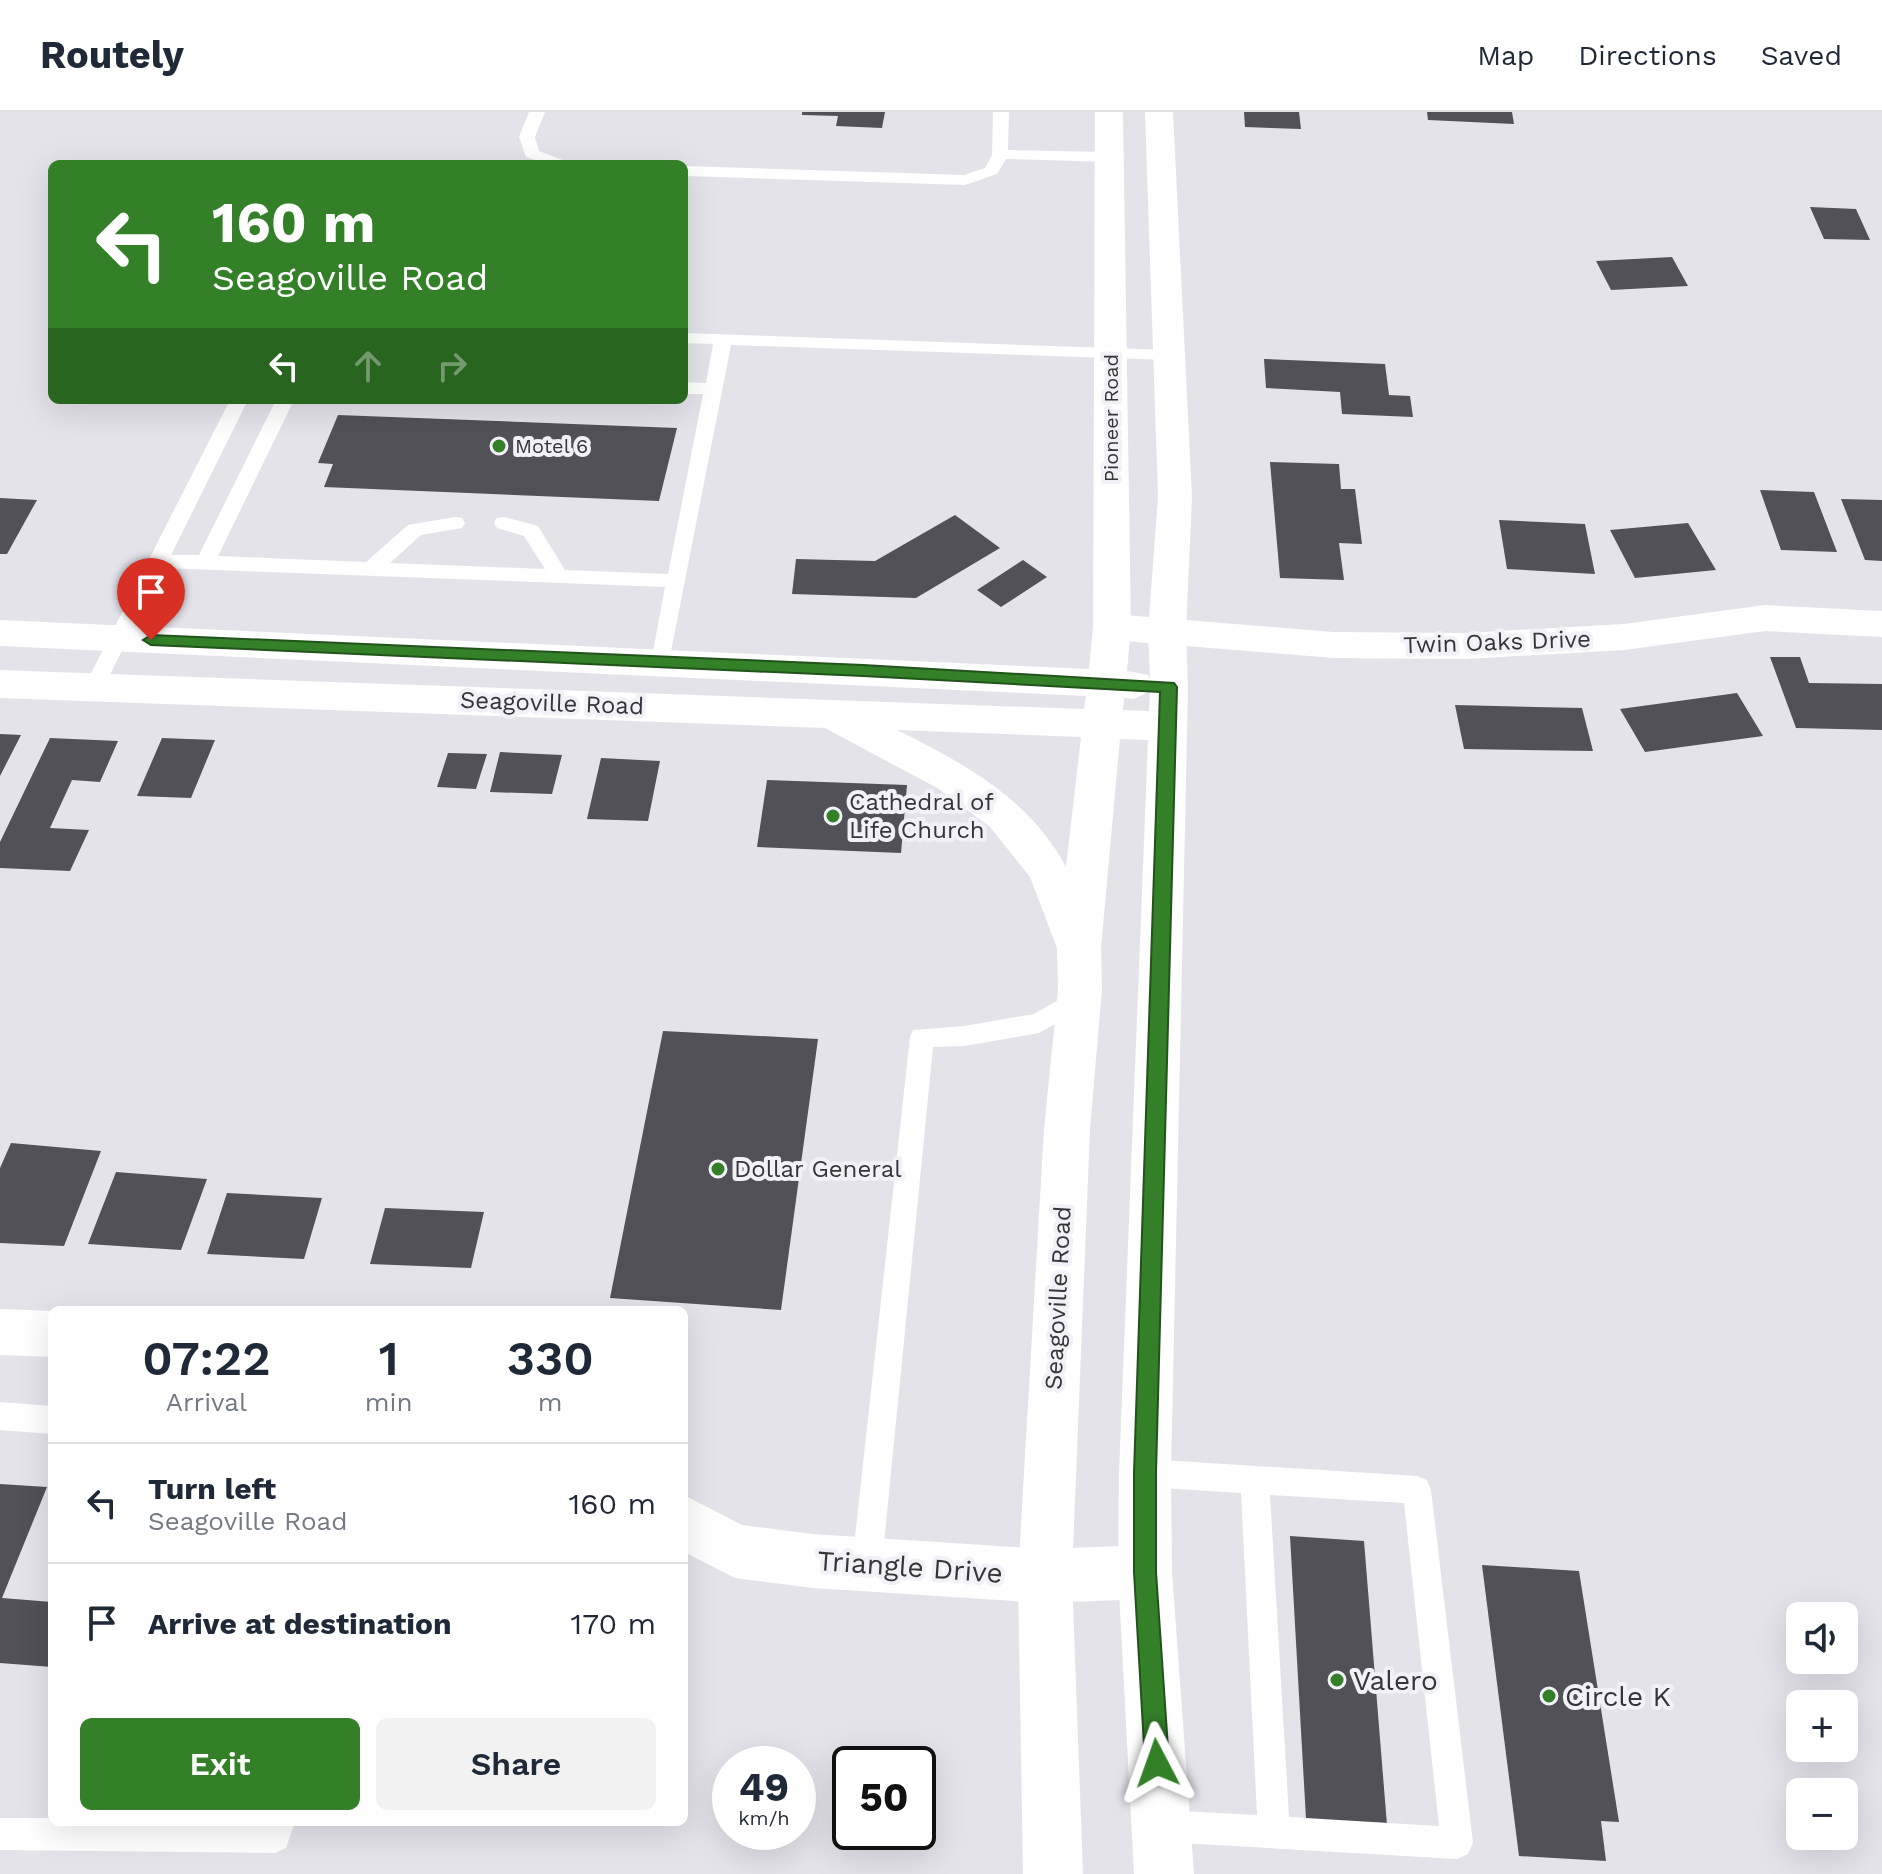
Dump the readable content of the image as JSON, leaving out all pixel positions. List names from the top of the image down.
{
  "streets": {
    "main road": [
      "Pioneer Road",
      "Twin Oaks Drive",
      "Seagoville Road",
      "Triangle Drive"
    ]
  },
  "crossings": [
    ["Pioneer Road", "Twin Oaks Drive"],
    ["Pioneer Road", "Seagoville Road"],
    ["Seagoville Road", "Triangle Drive"]
  ],
  "places": [
    "Motel 6",
    "Cathedral of Life Church",
    "Dollar General",
    "Valero",
    "Circle K"
  ],
  "page": {
    "header": "Routely",
    "nav": ["Map", "Directions", "Saved"],
    "turn": ["160 m", "Seagoville Road"],
    "eta": [
      "07:22",
      "Arrival",
      "1",
      "min",
      "330",
      "m"
    ],
    "list": [
      {
        "name": "Turn left",
        "note": "Seagoville Road",
        "value": "160 m"
      },
      {
        "name": "Arrive at destination",
        "value": "170 m"
      }
    ],
    "map_buttons": ["+", "−"],
    "buttons": ["Exit", "Share"],
    "speed": "49 km/h",
    "limit": "50"
  }
}
